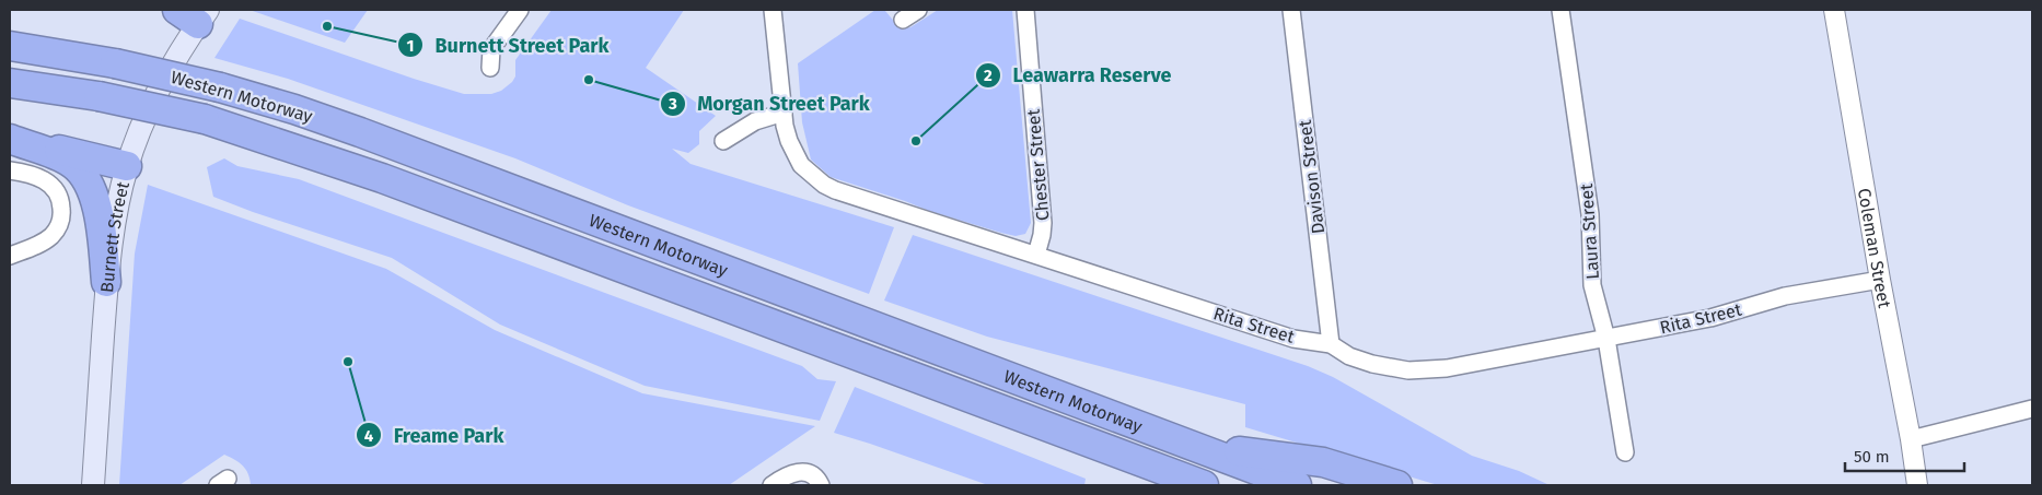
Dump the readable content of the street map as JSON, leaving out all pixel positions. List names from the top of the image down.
{
  "streets": {
    "highway": ["Western Motorway"],
    "main road": ["Burnett Street"],
    "street": [
      "Chester Street",
      "Davison Street",
      "Laura Street",
      "Coleman Street",
      "Rita Street"
    ]
  },
  "crossings": [
    ["Chester Street", "Rita Street"],
    ["Davison Street", "Rita Street"],
    ["Laura Street", "Rita Street"],
    ["Coleman Street", "Rita Street"]
  ],
  "places": [
    "Burnett Street Park",
    "Morgan Street Park",
    "Leawarra Reserve",
    "Freame Park"
  ],
  "scale_bar": "50 m"
}
